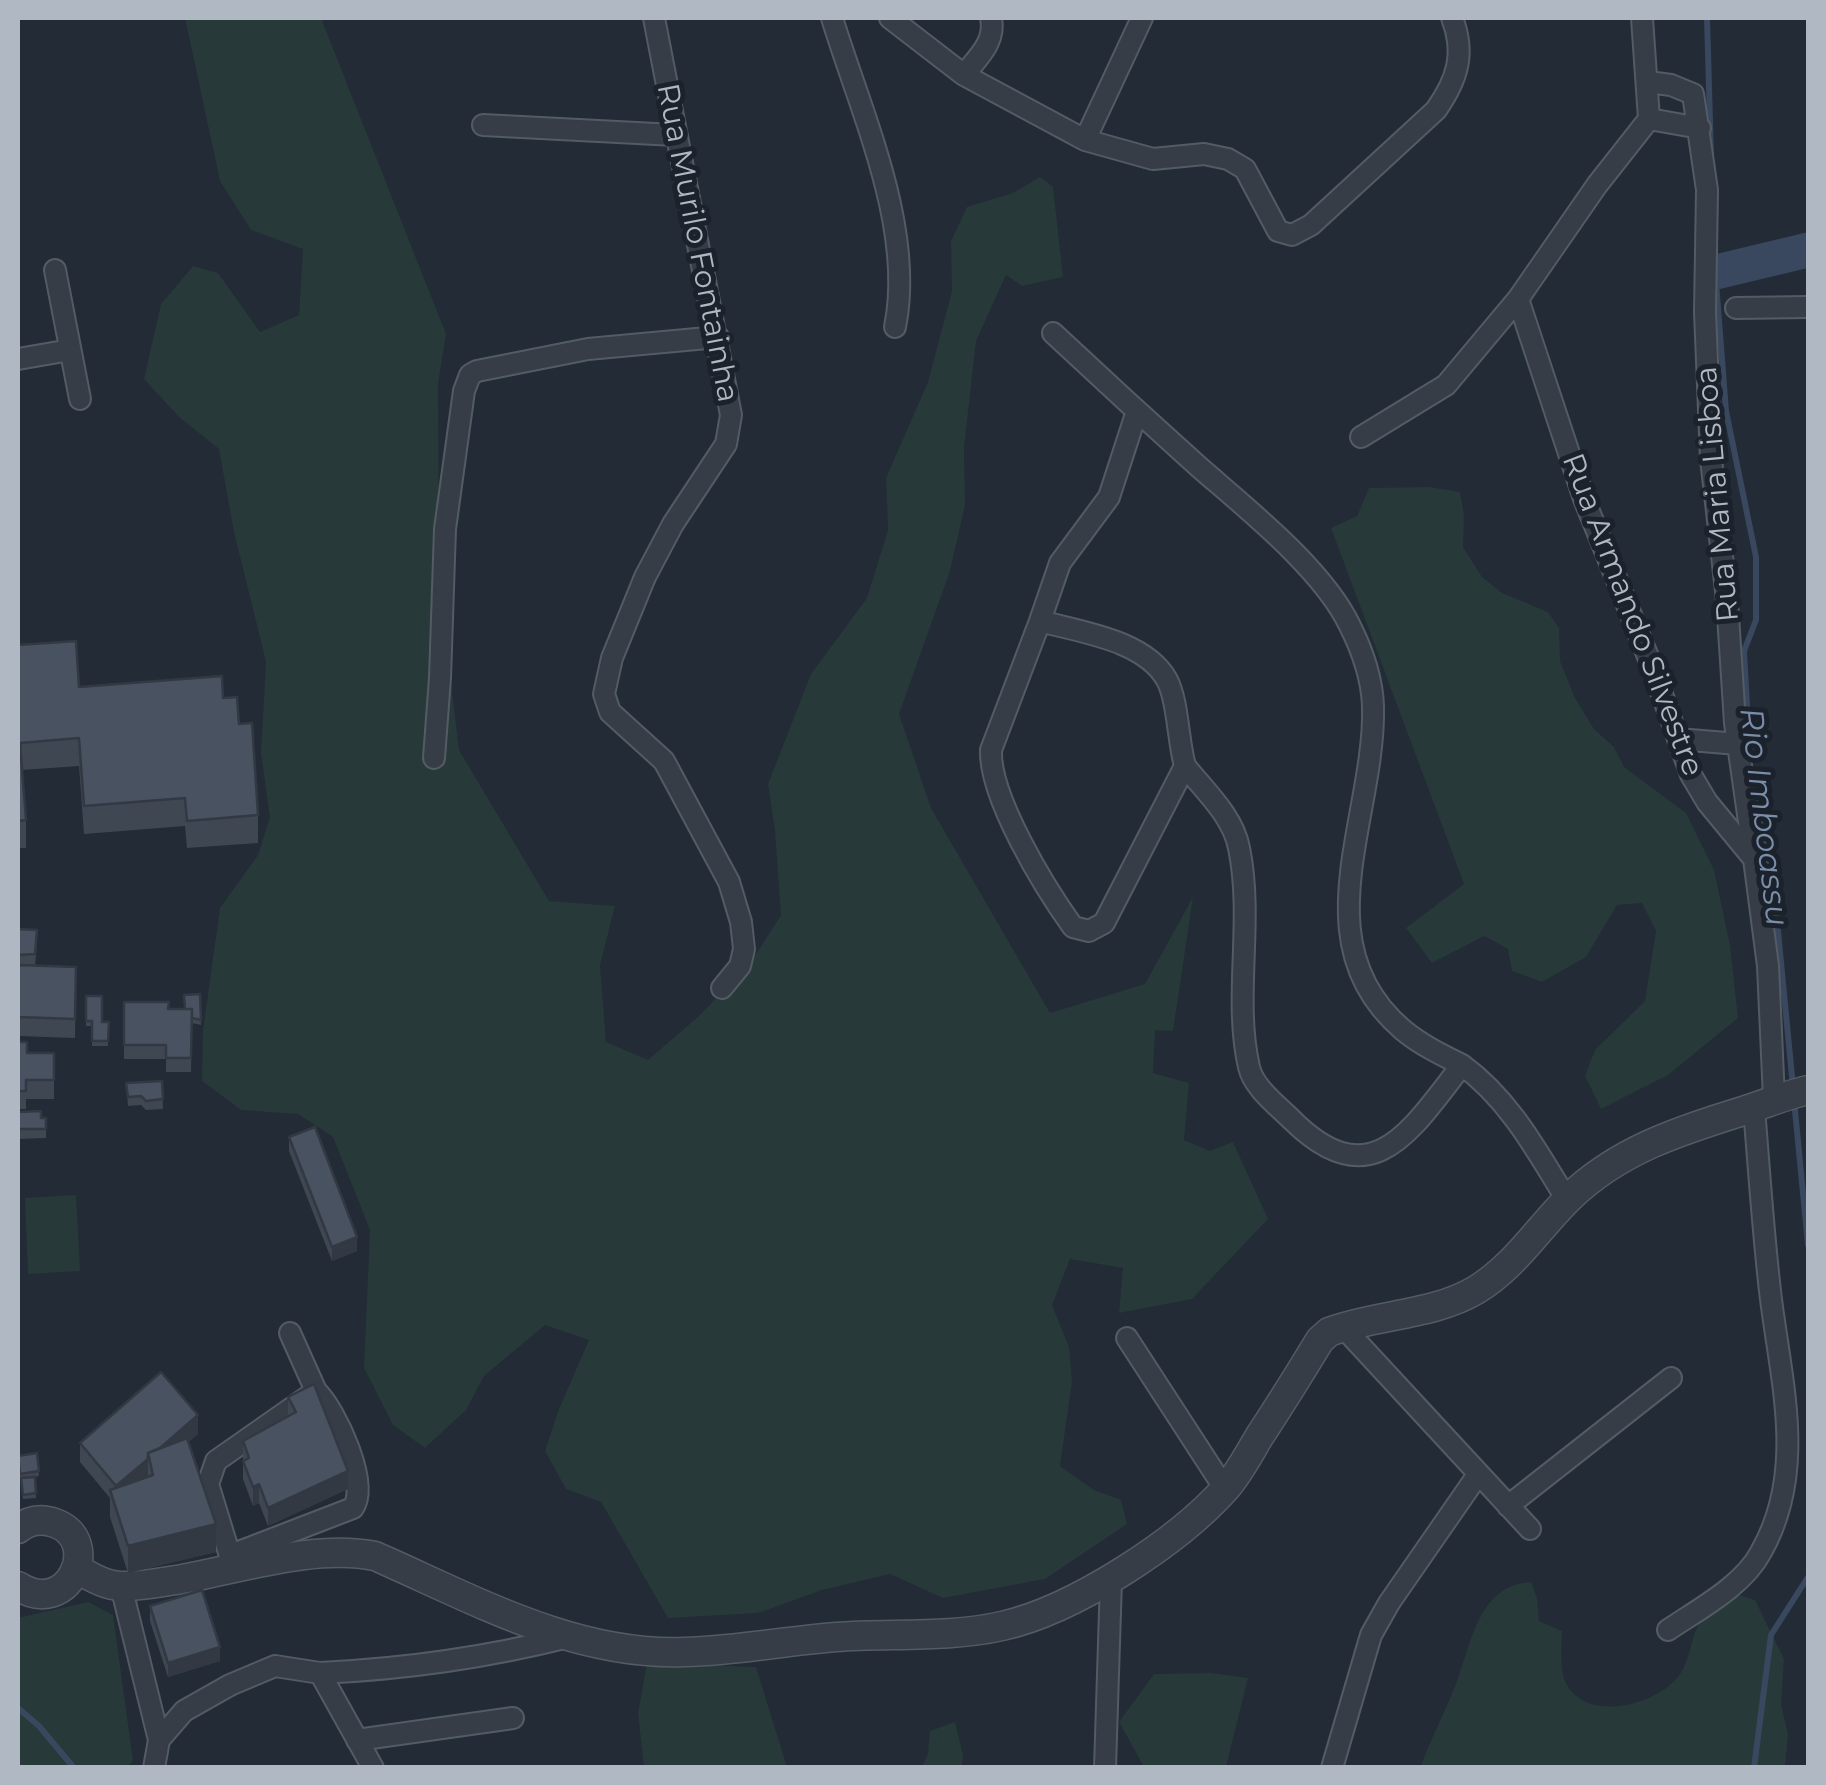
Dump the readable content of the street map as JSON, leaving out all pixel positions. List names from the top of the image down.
{
  "streets": {
    "street": ["Rua Murilo Fontainha", "Rua Maria Lisboa", "Rua Armando Silvestre"]
  },
  "crossings": [
    ["Rua Maria Lisboa", "Rua Armando Silvestre"]
  ],
  "water": ["Rio Imboassu"]
}
